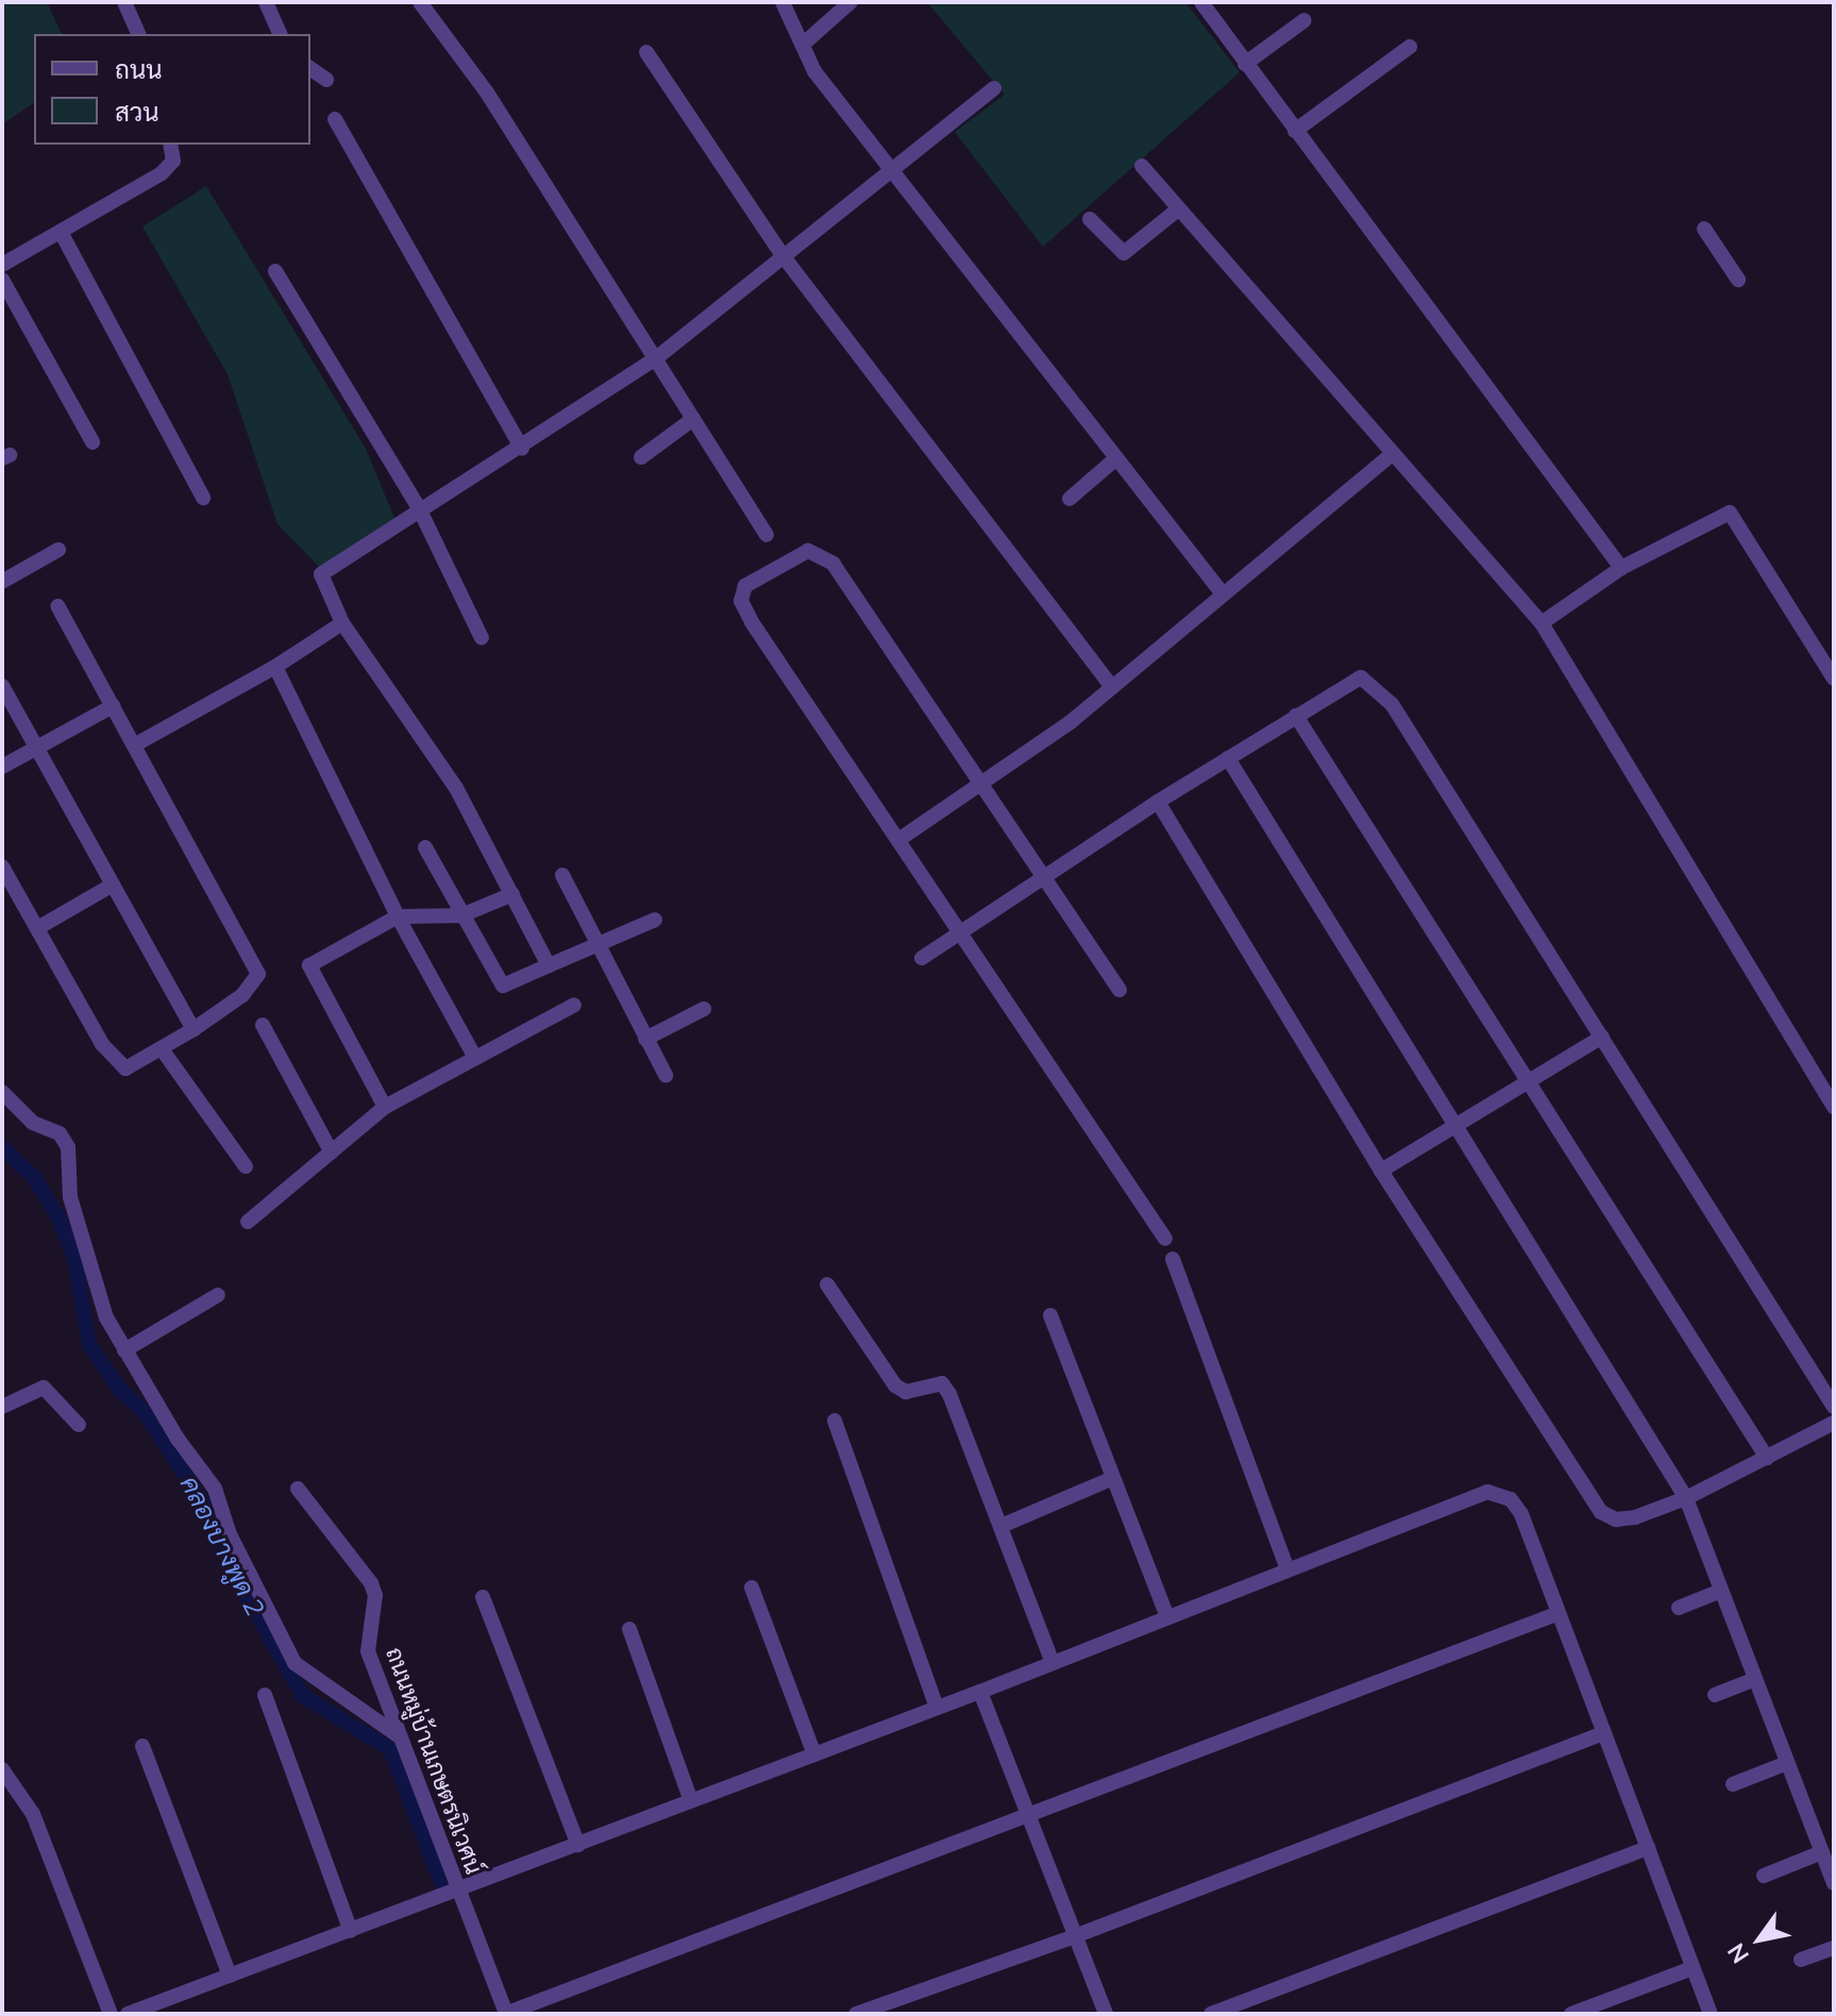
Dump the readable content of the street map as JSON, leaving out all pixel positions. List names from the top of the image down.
{
  "streets": {
    "street": ["ถนนหมู่บ้านเกษตรนิเวศน์"]
  },
  "water": ["คลองบางพูด 2"],
  "legend": ["ถนน", "สวน"],
  "north": "bottom left"
}
